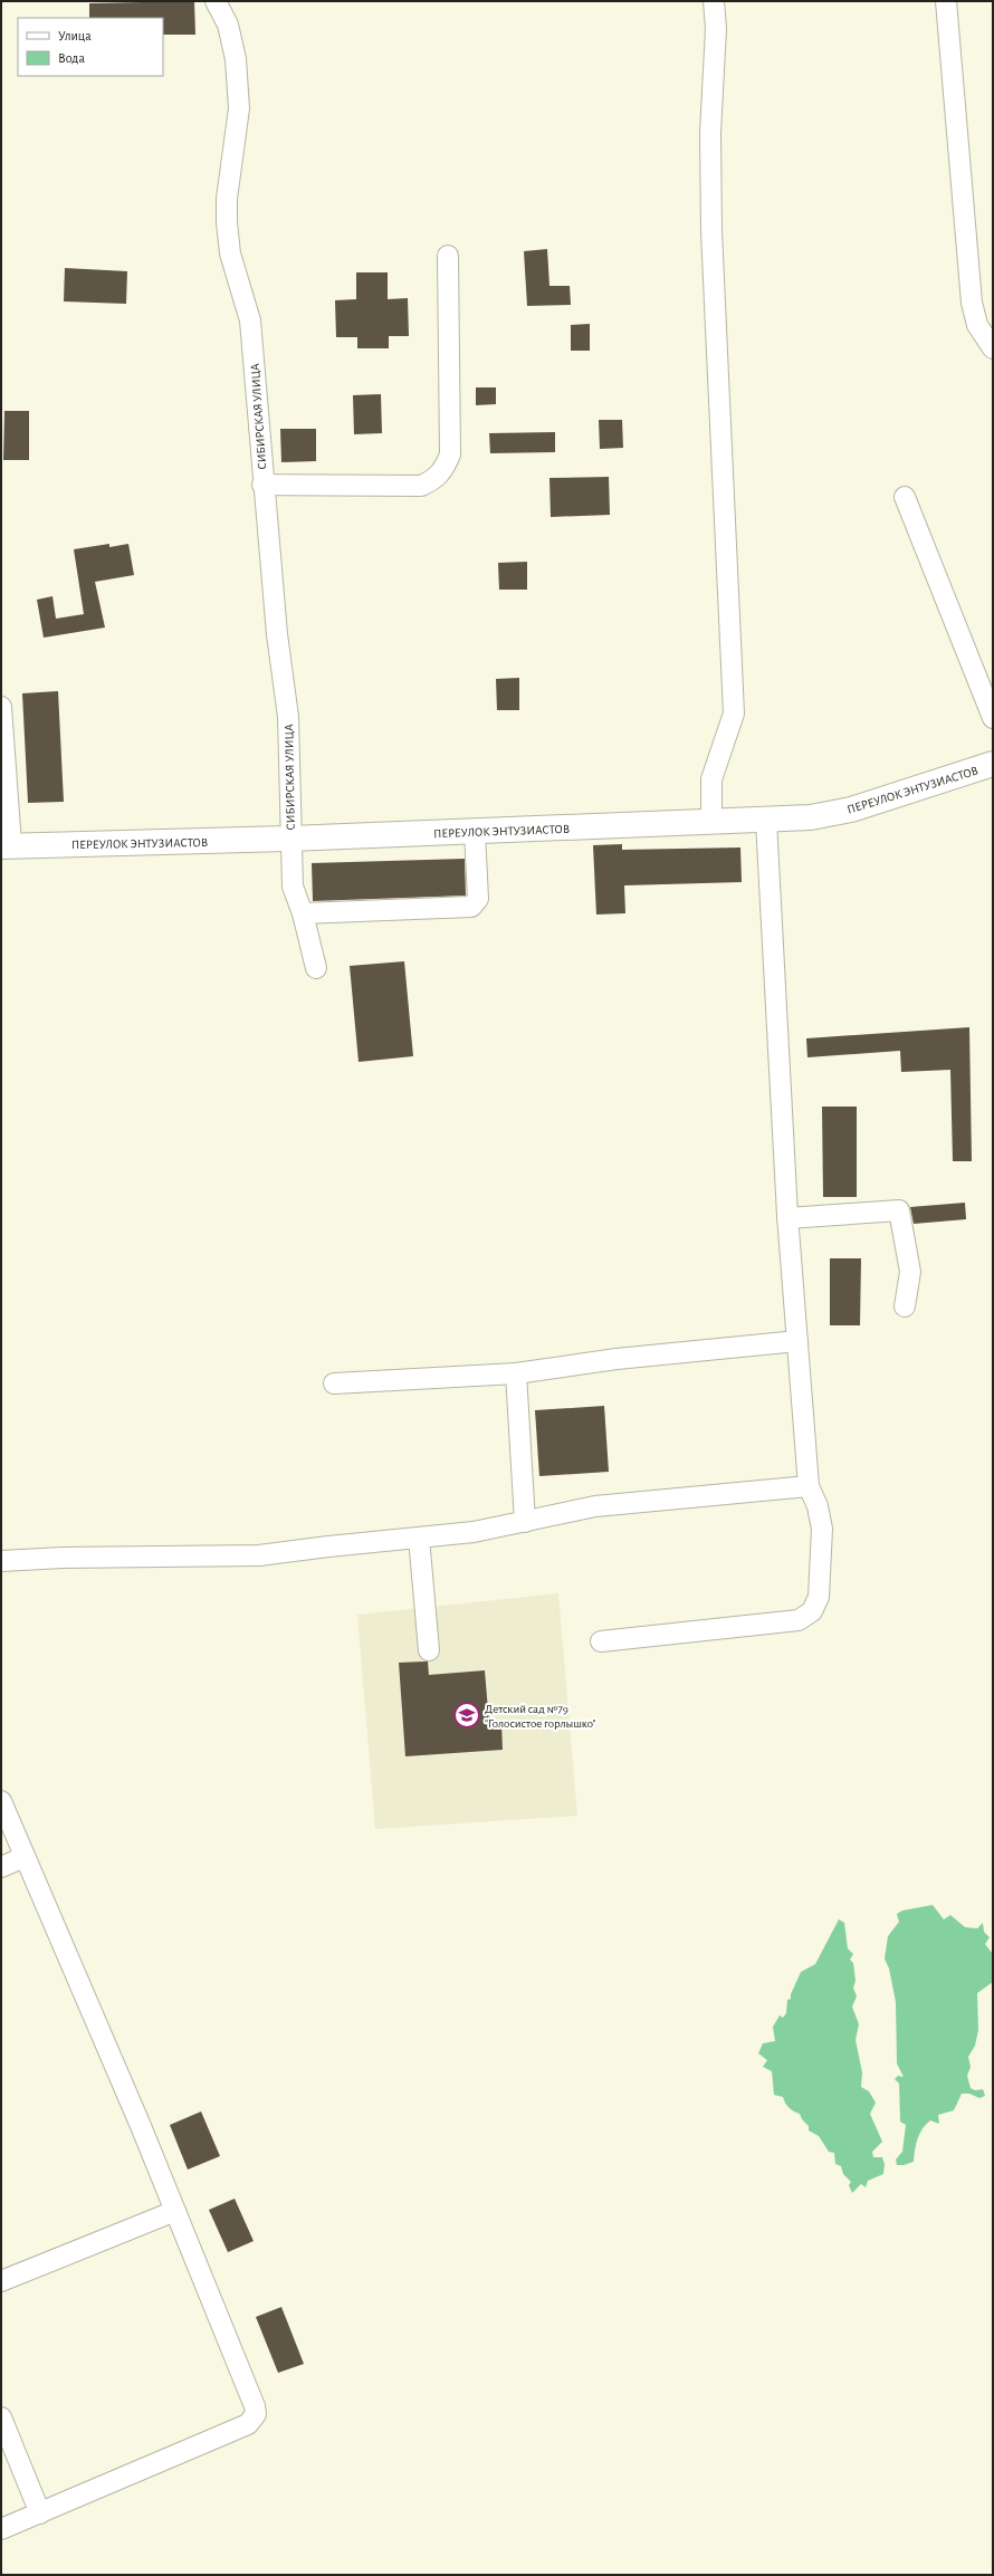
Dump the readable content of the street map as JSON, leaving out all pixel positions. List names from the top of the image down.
{
  "streets": {
    "main road": ["ПЕРЕУЛОК ЭНТУЗИАСТОВ"],
    "street": ["СИБИРСКАЯ УЛИЦА"]
  },
  "crossings": [
    ["СИБИРСКАЯ УЛИЦА", "ПЕРЕУЛОК ЭНТУЗИАСТОВ"]
  ],
  "places": {
    "school or university": ["Детский сад №79 \"Голосистое горлышко\""]
  },
  "legend": ["Улица", "Вода"]
}
